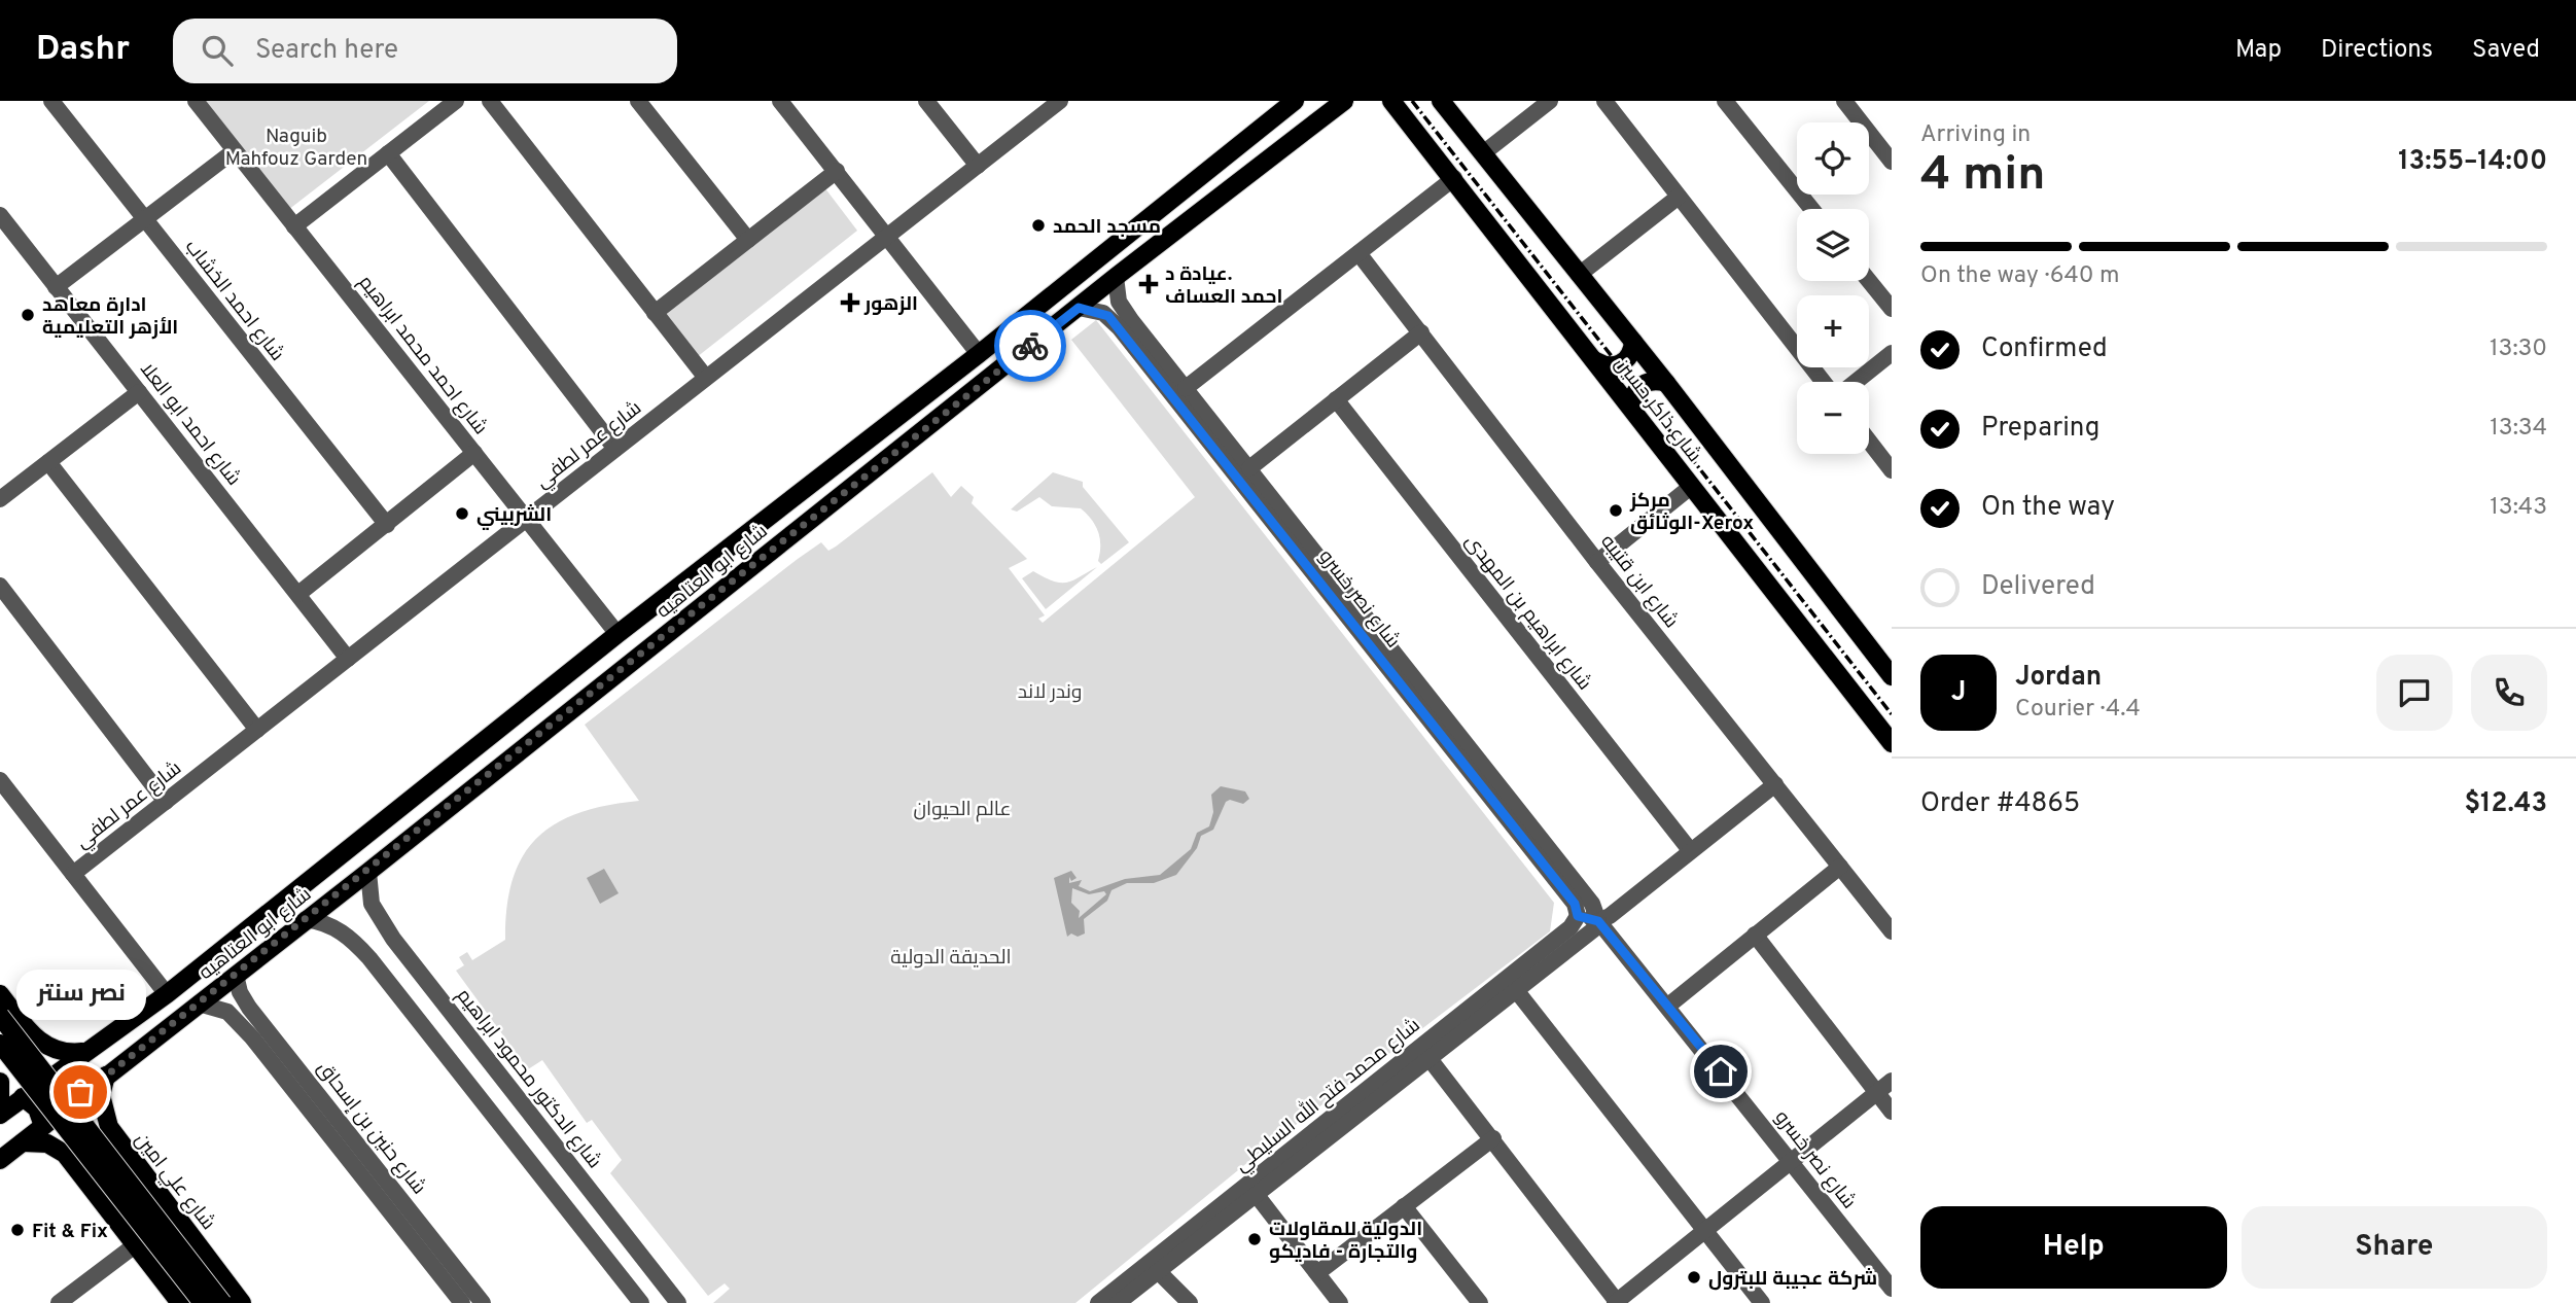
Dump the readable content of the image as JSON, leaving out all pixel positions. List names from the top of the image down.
{
  "streets": {
    "main road": ["شارع ذاكر حسين", "شارع ابو العتاهيه", "شارع علي امين"],
    "street": [
      "شارع احمد الخشاب",
      "شارع احمد محمد ابراهيم",
      "شارع احمد ابو العلا",
      "شارع عمر لطفي",
      "شارع ابن قتيبه",
      "شارع نصر خسرو",
      "شارع ابراهيم بن المهدى",
      "شارع الدكتور محمود ابراهيم",
      "شارع محمد فتح الله السليطي",
      "شارع حنين بن إسحاق"
    ]
  },
  "crossings": [
    ["شارع احمد محمد ابراهيم", "شارع عمر لطفي"],
    ["شارع احمد محمد ابراهيم", "شارع ابو العتاهيه"],
    ["شارع احمد ابو العلا", "شارع عمر لطفي"],
    ["شارع ابو العتاهيه", "شارع نصر خسرو"],
    ["شارع ابو العتاهيه", "شارع الدكتور محمود ابراهيم"],
    ["شارع ابو العتاهيه", "شارع حنين بن إسحاق"],
    ["شارع ابو العتاهيه", "شارع علي امين"],
    ["شارع ابن قتيبه", "شارع محمد فتح الله السليطي"],
    ["شارع نصر خسرو", "شارع محمد فتح الله السليطي"],
    ["شارع ابراهيم بن المهدى", "شارع محمد فتح الله السليطي"]
  ],
  "parks": [
    "Naguib Mahfouz Garden",
    "وندر لاند",
    "عالم الحيوان",
    "الحديقة الدولية"
  ],
  "places": {
    "other": [
      "مسجد الحمد",
      "ادارة معاهد الأزهر التعليمية",
      "مركز الوثائق-Xerox",
      "الشربيني",
      "نصر سنتر",
      "Fit & Fix",
      "الدولية للمقاولات والتجارة - فاديكو",
      "شركة عجيبة للبترول"
    ],
    "health": ["عيادة د. احمد العساف", "الزهور"]
  },
  "page": {
    "header": "Dashr",
    "search": "Search here",
    "nav": ["Map", "Directions", "Saved"],
    "heading": ["4 min", "Arriving in", "13:55–14:00"],
    "panel": [
      "Jordan",
      "Courier · 4.4",
      "Order #4865",
      "$12.43"
    ],
    "map_buttons": ["+", "−"],
    "bar": "On the way · 640 m",
    "list": [
      ["Confirmed", "13:30"],
      ["Preparing", "13:34"],
      ["On the way", "13:43"],
      "Delivered"
    ],
    "round": "J",
    "bubble": "نصر سنتر",
    "buttons": ["Help", "Share"]
  }
}
